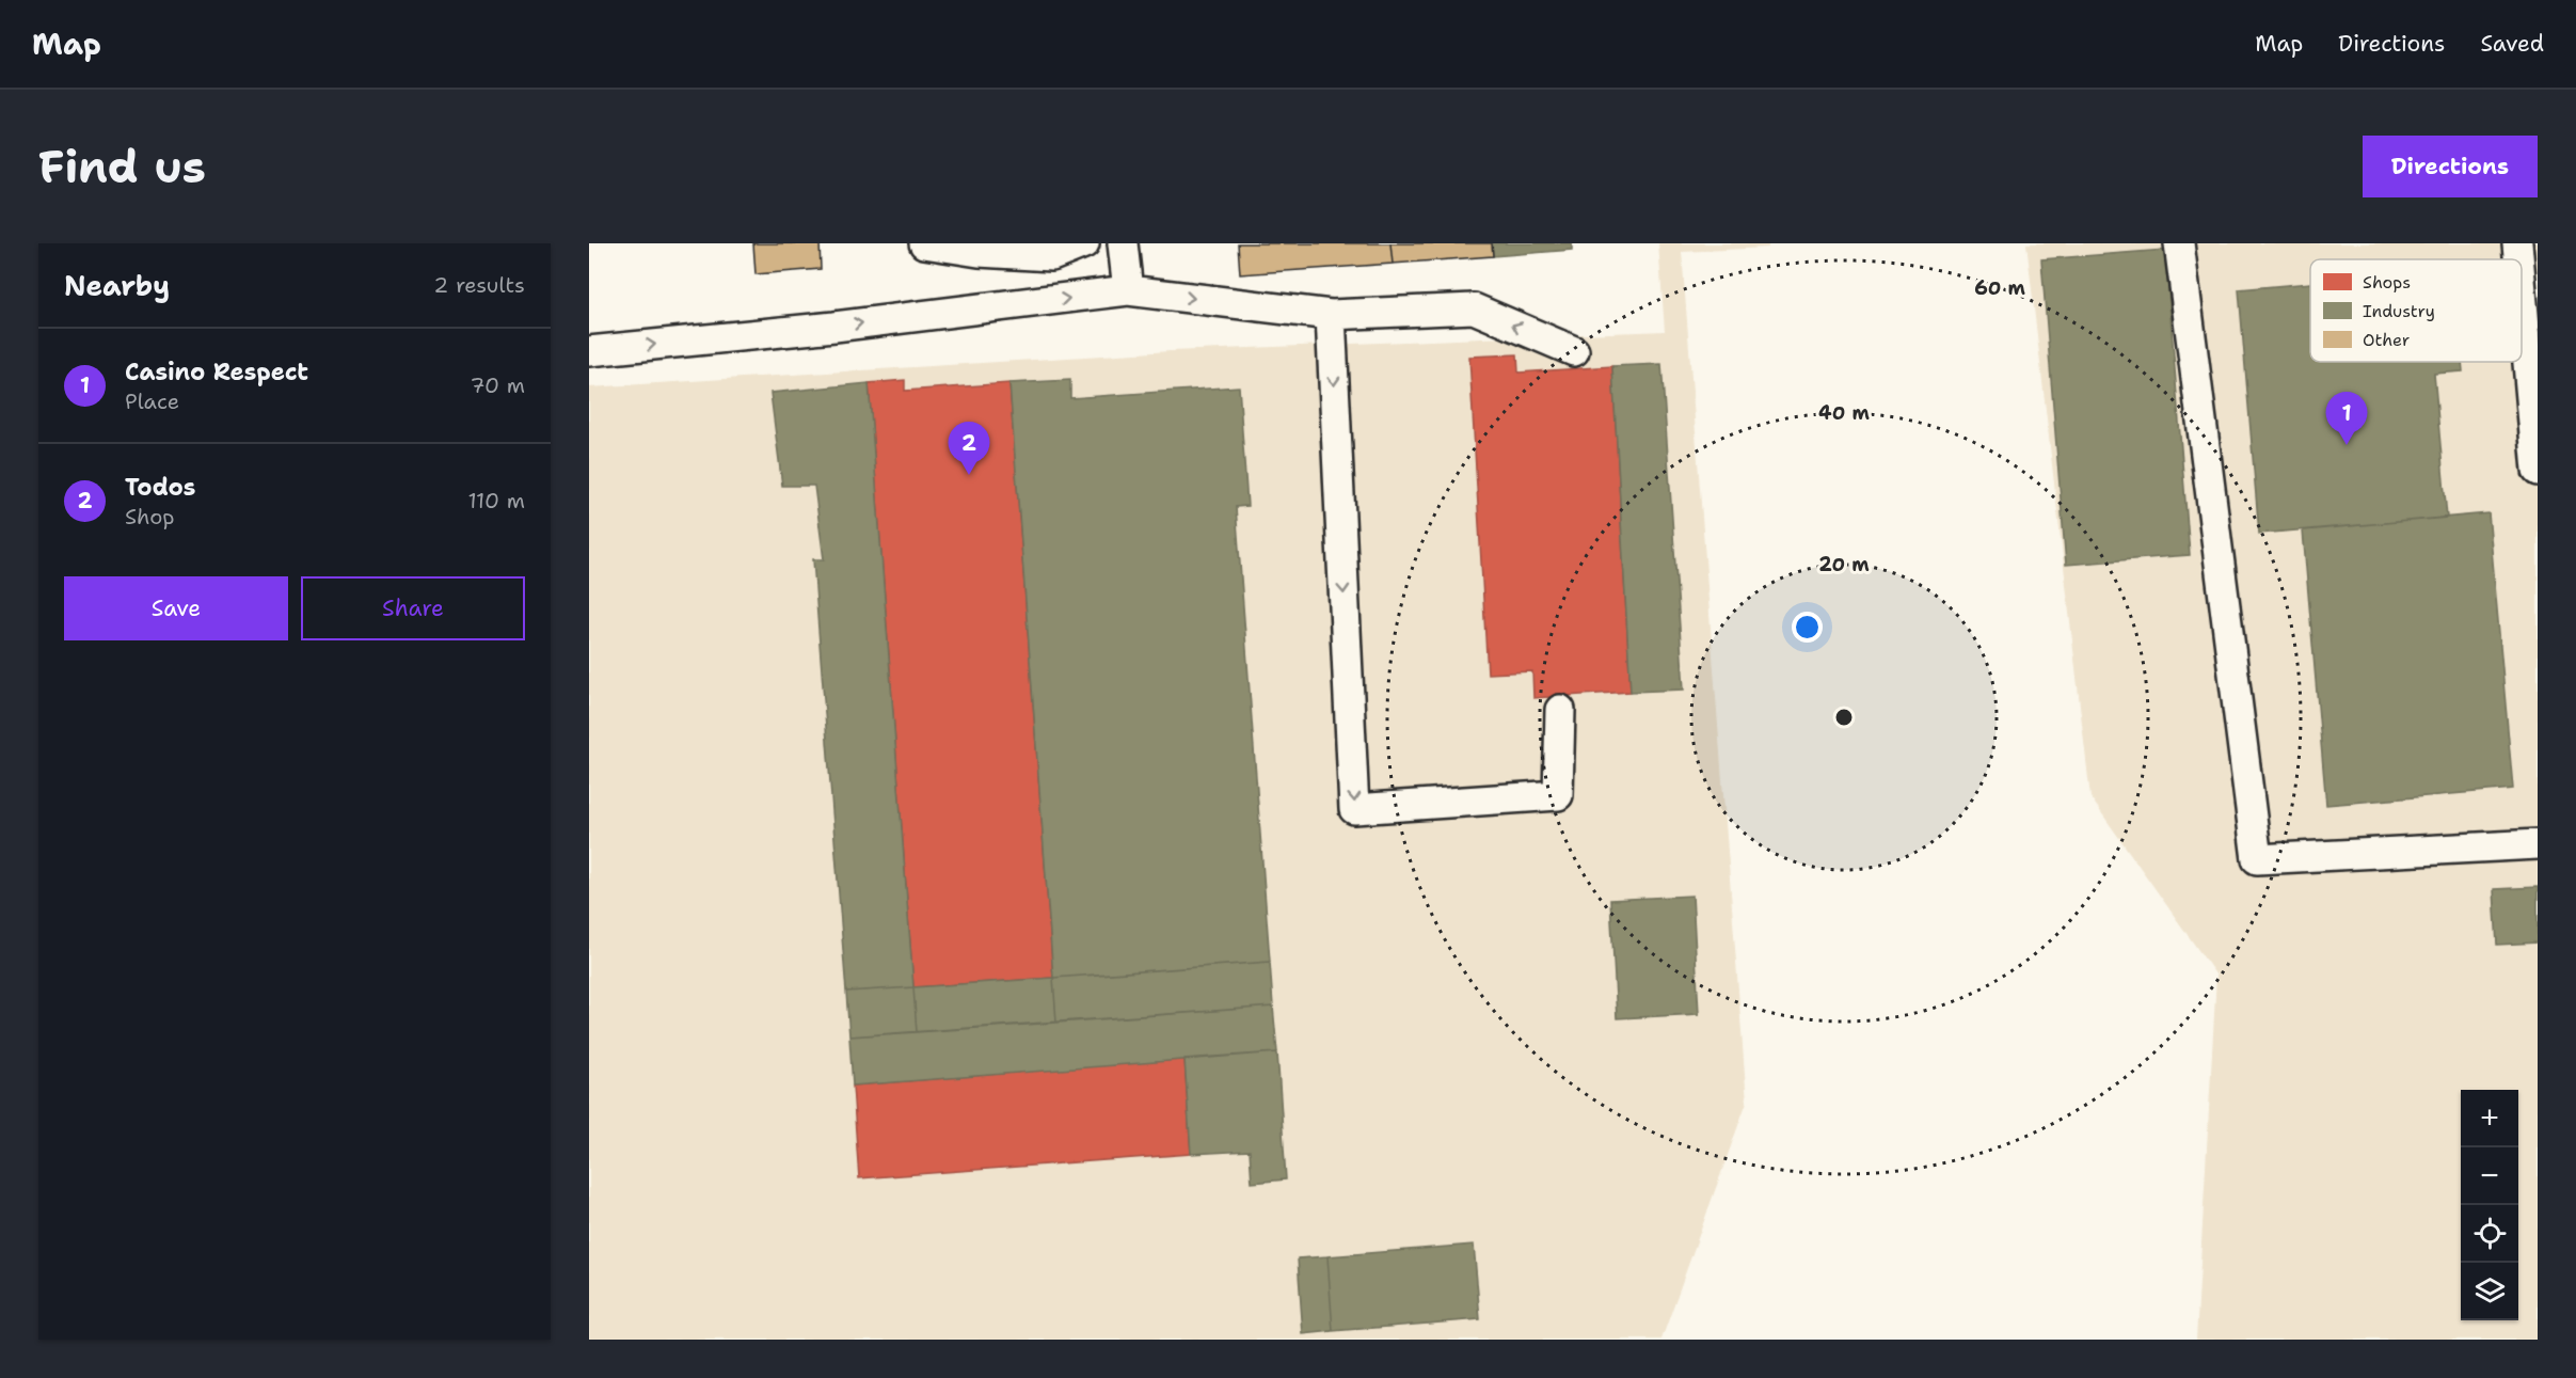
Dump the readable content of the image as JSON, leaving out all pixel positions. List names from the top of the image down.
{
  "legend": ["Shops", "Industry", "Other"],
  "page": {
    "header": "Map",
    "nav": ["Map", "Directions", "Saved"],
    "buttons": [
      "Directions",
      ["Save", "Share"]
    ],
    "title": "Find us",
    "heading": ["Nearby", "2 results"],
    "list": [
      {
        "mark": "1",
        "name": "Casino Respect",
        "note": "Place",
        "value": "70 m"
      },
      {
        "mark": "2",
        "name": "Todos",
        "note": "Shop",
        "value": "110 m"
      }
    ],
    "pins": ["1", "2"],
    "map_buttons": ["+", "−"]
  },
  "rings": ["60 m", "40 m", "20 m"]
}
